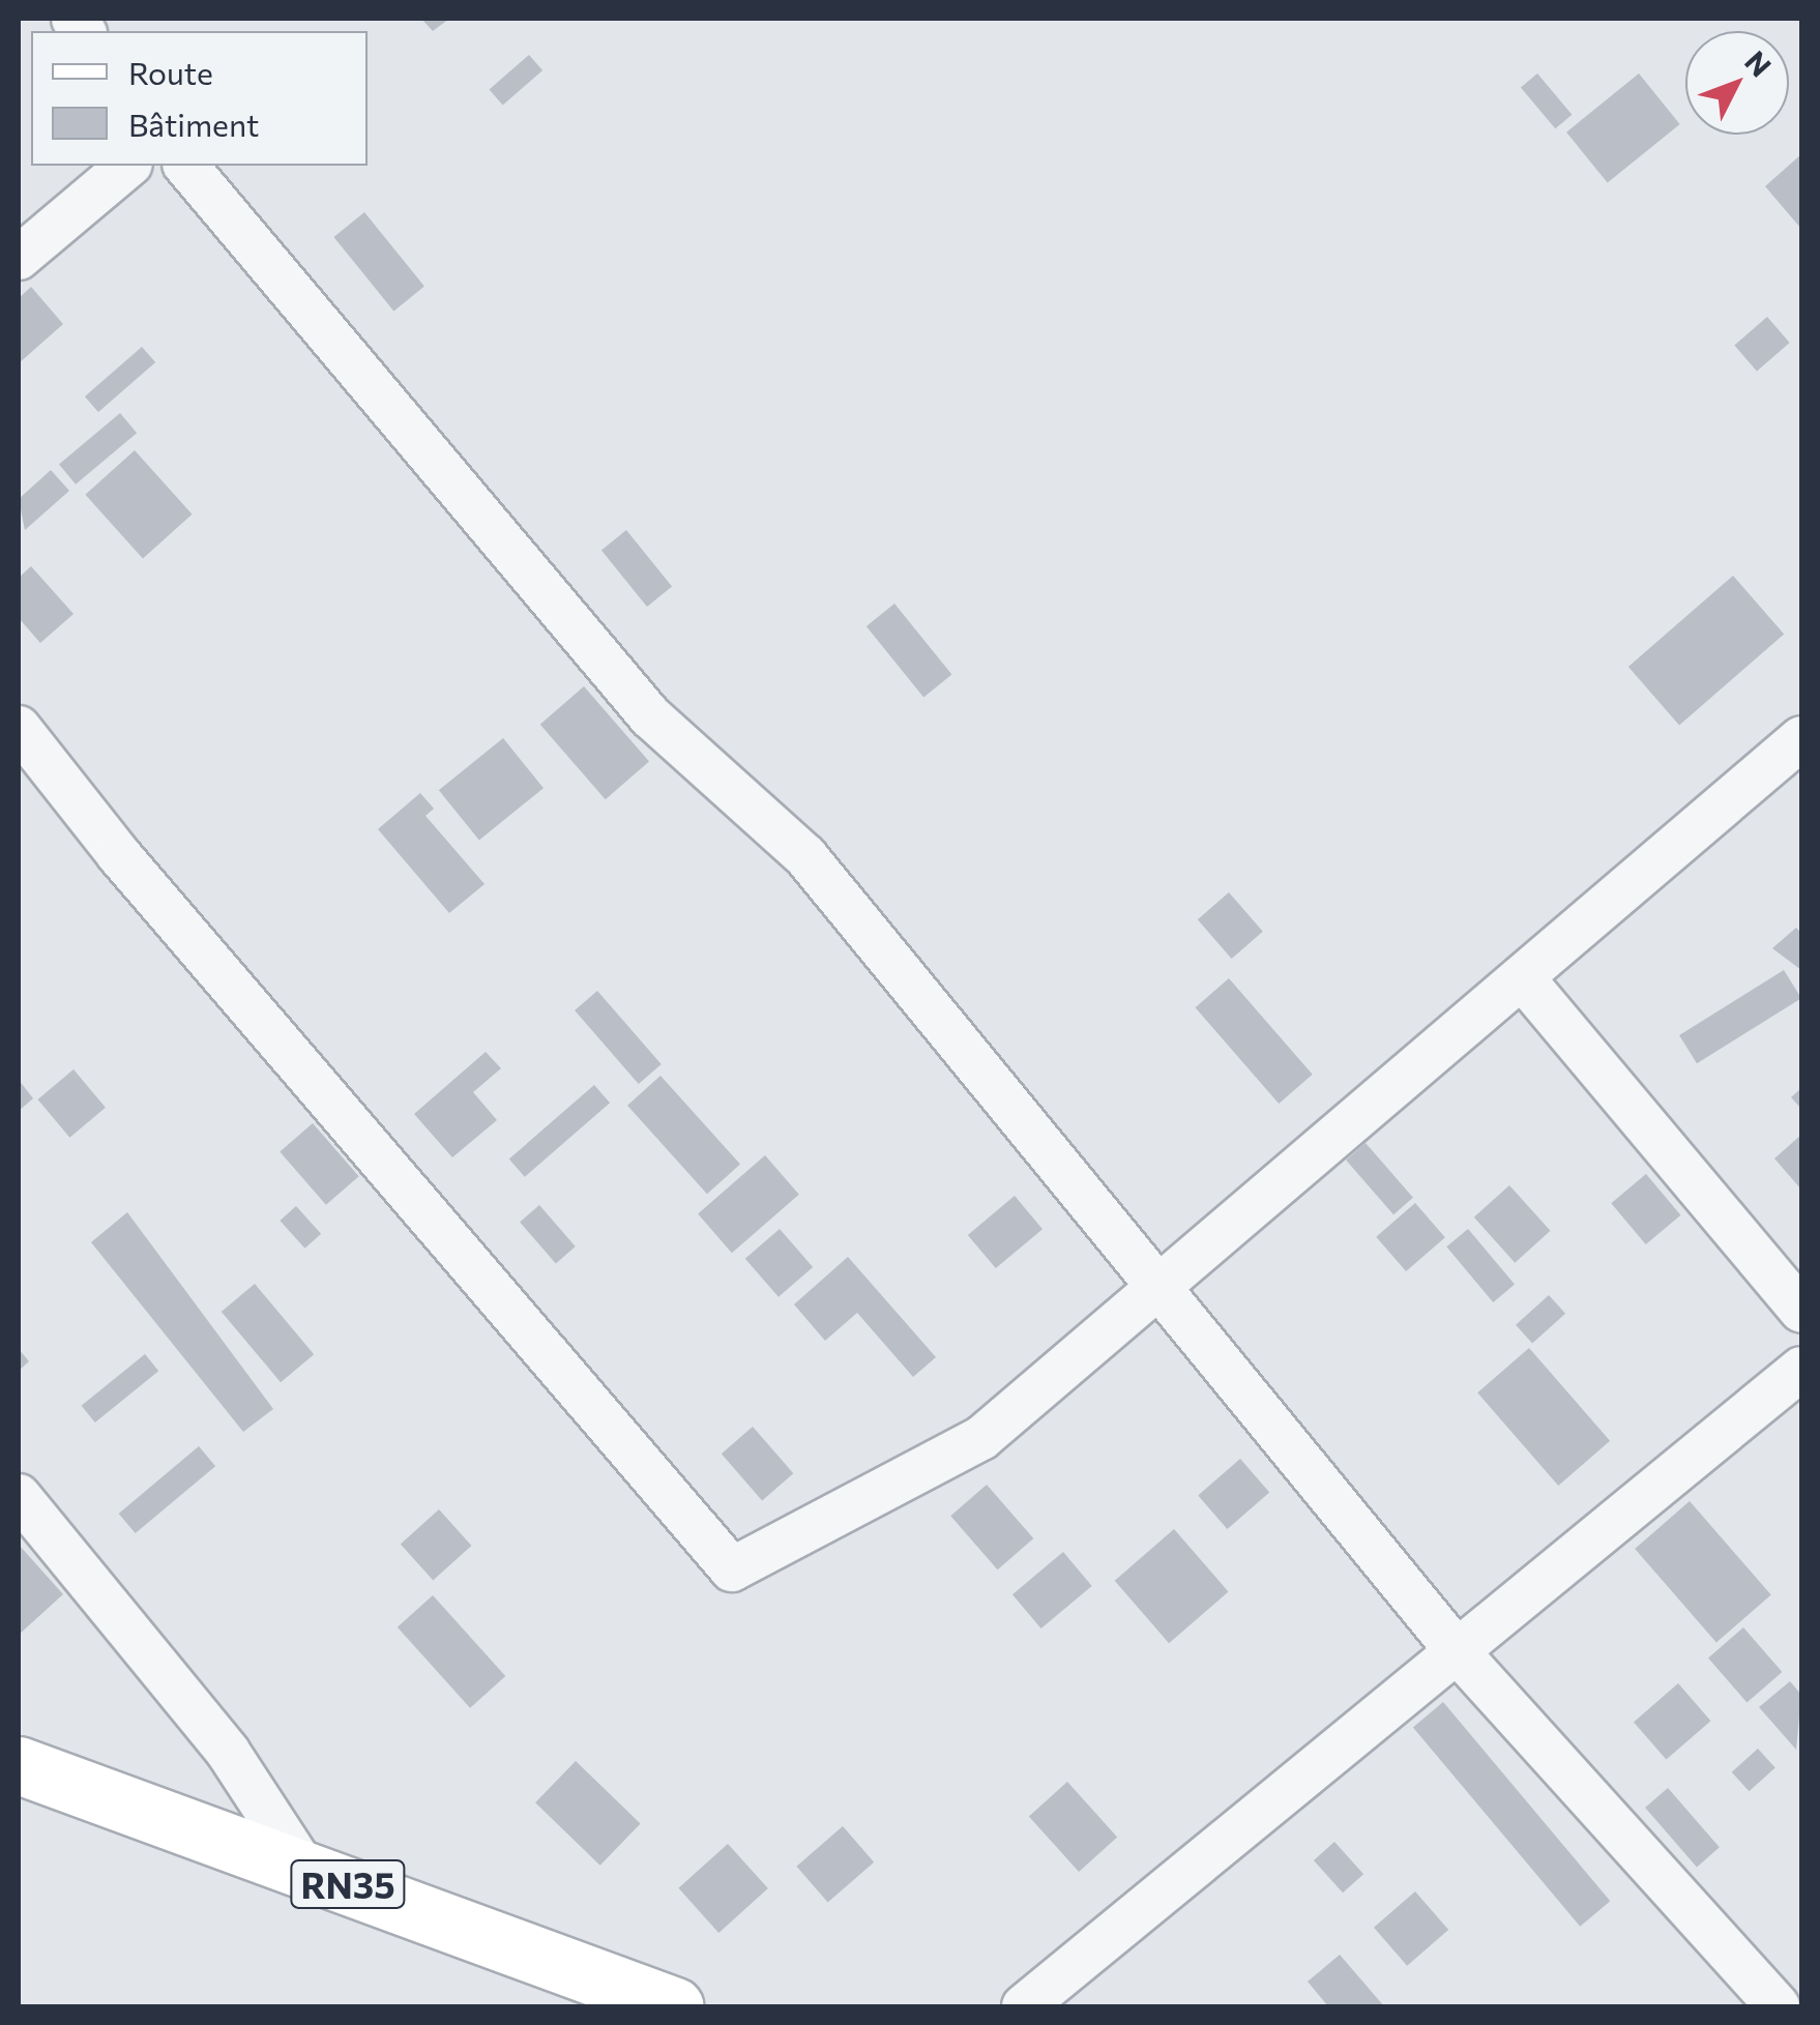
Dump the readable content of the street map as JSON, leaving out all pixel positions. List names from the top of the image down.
{
  "streets": {
    "main road": ["RN35"]
  },
  "legend": ["Route", "Bâtiment"],
  "north": "top right"
}
